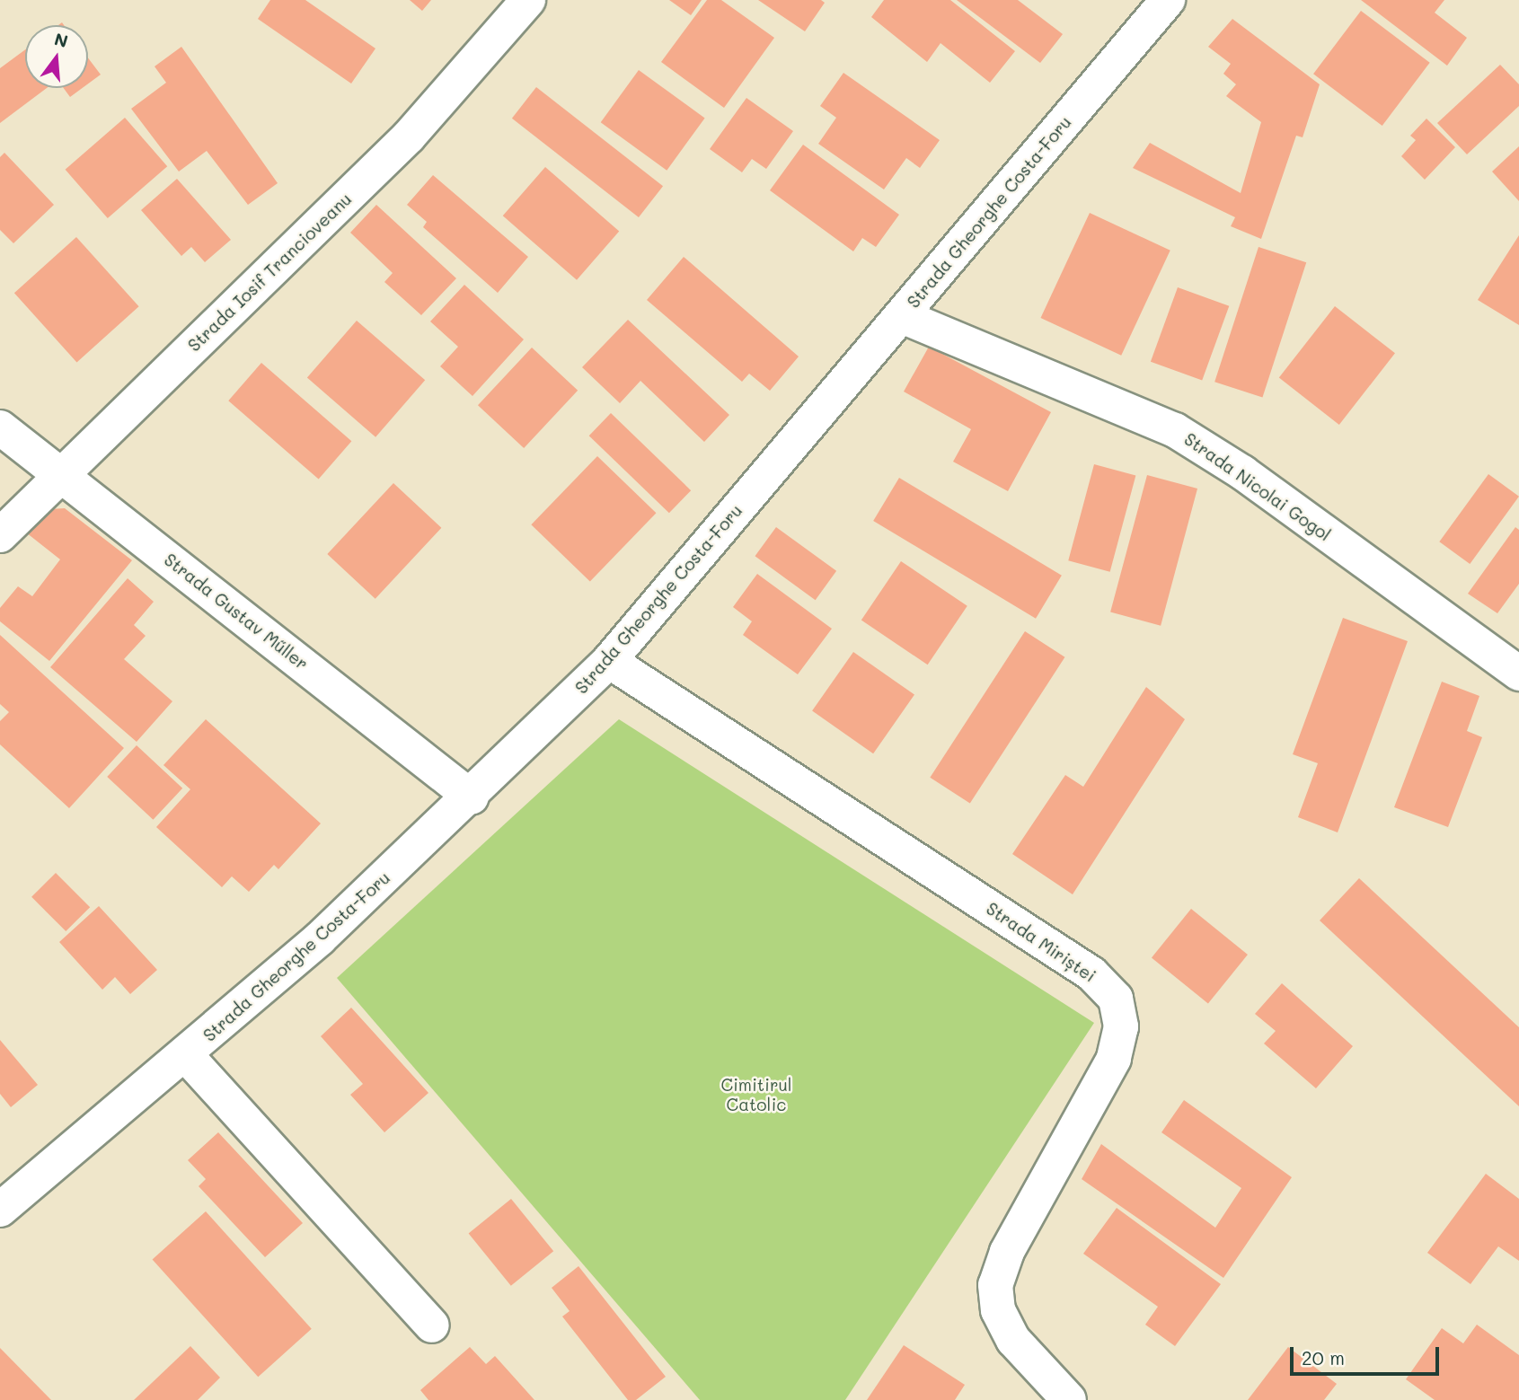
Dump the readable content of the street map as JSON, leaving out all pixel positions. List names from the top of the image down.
{
  "streets": {
    "street": [
      "Strada Gheorghe Costa-Foru",
      "Strada Iosif Trancioveanu",
      "Strada Nicolai Gogol",
      "Strada Gustav Műller",
      "Strada Miriștei"
    ]
  },
  "crossings": [
    ["Strada Gheorghe Costa-Foru", "Strada Nicolai Gogol"],
    ["Strada Gheorghe Costa-Foru", "Strada Gustav Műller"],
    ["Strada Gheorghe Costa-Foru", "Strada Miriștei"],
    ["Strada Iosif Trancioveanu", "Strada Gustav Műller"]
  ],
  "parks": ["Cimitirul Catolic"],
  "scale_bar": "20 m",
  "north": "top"
}
